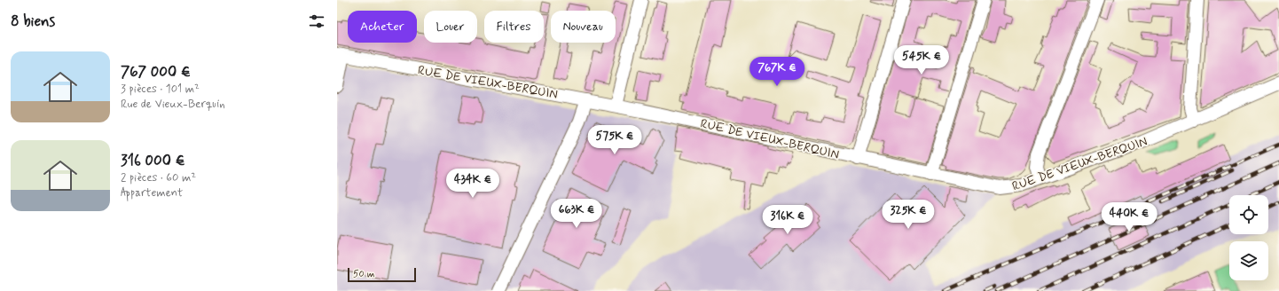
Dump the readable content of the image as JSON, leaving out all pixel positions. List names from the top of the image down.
{
  "streets": {
    "street": ["RUE DE VIEUX-BERQUIN"]
  },
  "scale_bar": "50 m",
  "page": {
    "heading": "8 biens",
    "chip": [
      "Acheter",
      "Louer",
      "Filtres",
      "Nouveau"
    ],
    "list": [
      {
        "name": "767 000 €",
        "note": "3 pièces · 101 m² · Rue de Vieux-Berquin"
      },
      {
        "name": "316 000 €",
        "note": "2 pièces · 60 m² · Appartement"
      }
    ],
    "price": [
      "545K €",
      "767K €",
      "575K €",
      "434K €",
      "663K €",
      "325K €",
      "440K €",
      "316K €"
    ],
    "scale": "50 m"
  }
}
